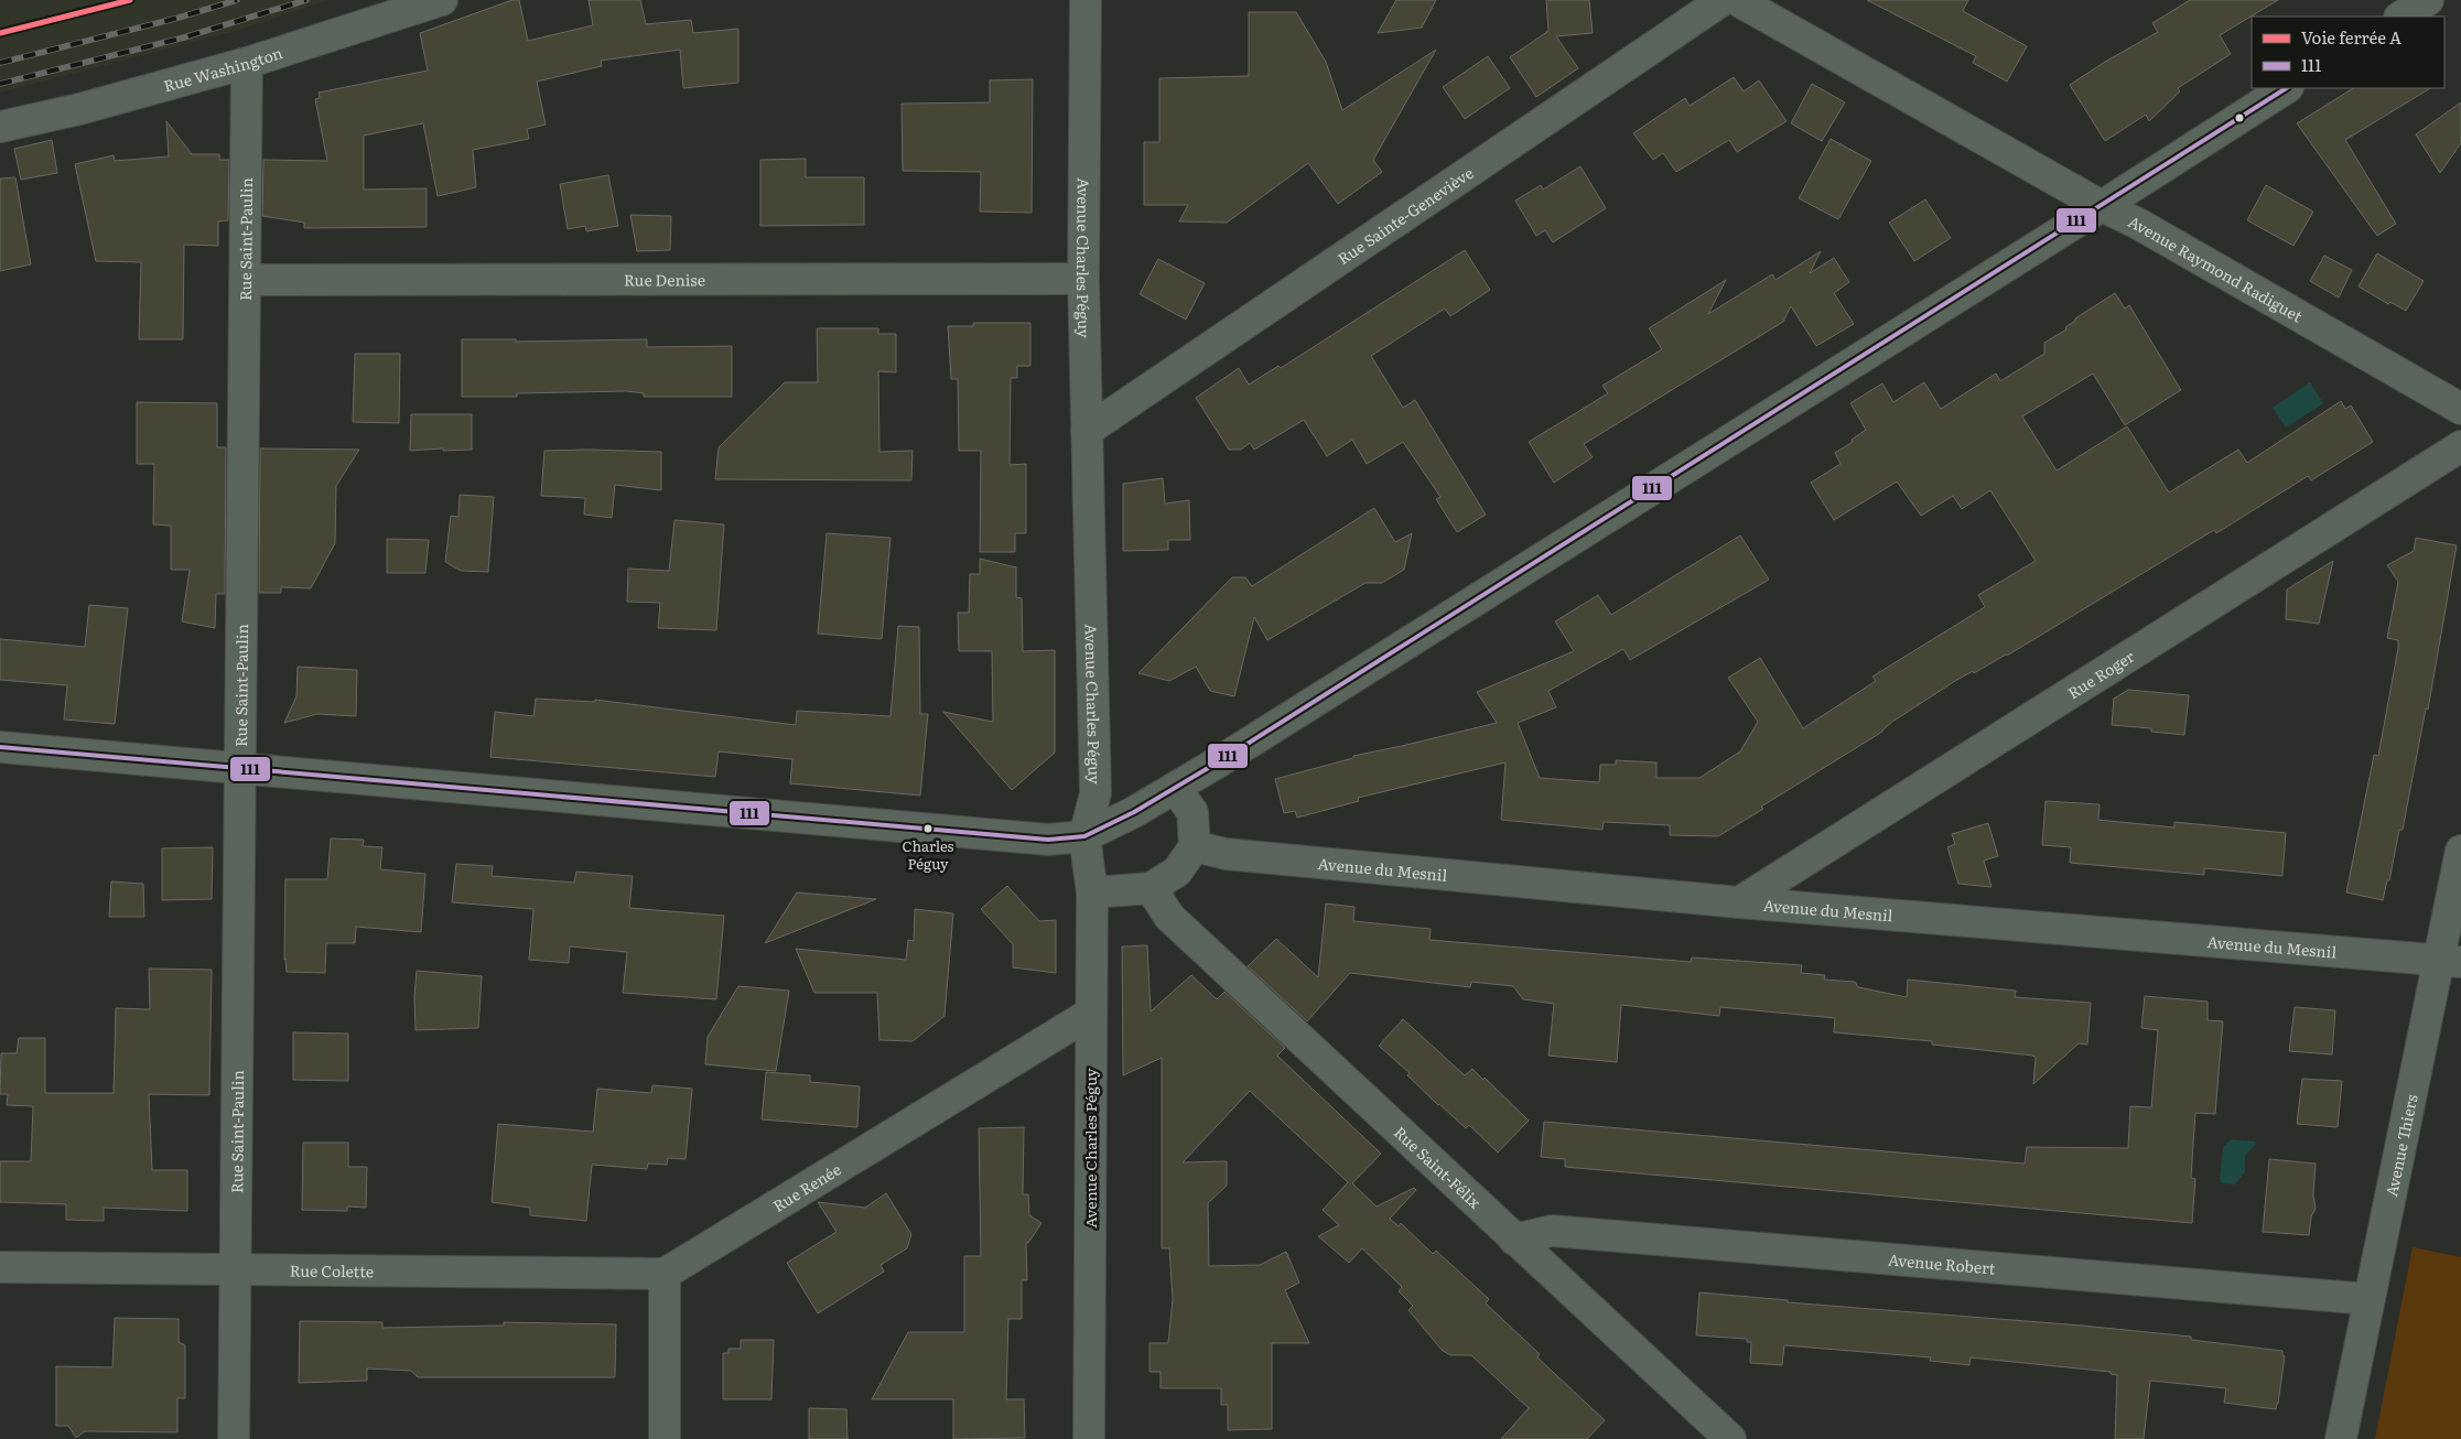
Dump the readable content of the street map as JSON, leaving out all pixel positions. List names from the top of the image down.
{
  "streets": {
    "street": [
      "Rue Washington",
      "Rue Sainte-Geneviève",
      "Rue Saint-Paulin",
      "Avenue Charles Péguy",
      "Avenue Raymond Radiguet",
      "Rue Denise",
      "Rue Roger",
      "Avenue du Mesnil",
      "Avenue Thiers",
      "Rue Saint-Félix",
      "Rue Renée",
      "Avenue Robert",
      "Rue Colette"
    ]
  },
  "crossings": [
    ["Rue Washington", "Rue Saint-Paulin"],
    ["Rue Sainte-Geneviève", "Avenue Charles Péguy"],
    ["Rue Saint-Paulin", "Rue Denise"],
    ["Rue Saint-Paulin", "Rue Colette"],
    ["Avenue Charles Péguy", "Rue Denise"],
    ["Avenue Charles Péguy", "Rue Renée"],
    ["Rue Roger", "Avenue du Mesnil"],
    ["Avenue du Mesnil", "Avenue Thiers"],
    ["Avenue Thiers", "Avenue Robert"],
    ["Rue Saint-Félix", "Avenue Robert"],
    ["Rue Renée", "Rue Colette"]
  ],
  "places": ["Charles Péguy"],
  "lines": ["rail line A", "transit line 111"],
  "legend": ["Voie ferrée A", "111"]
}
